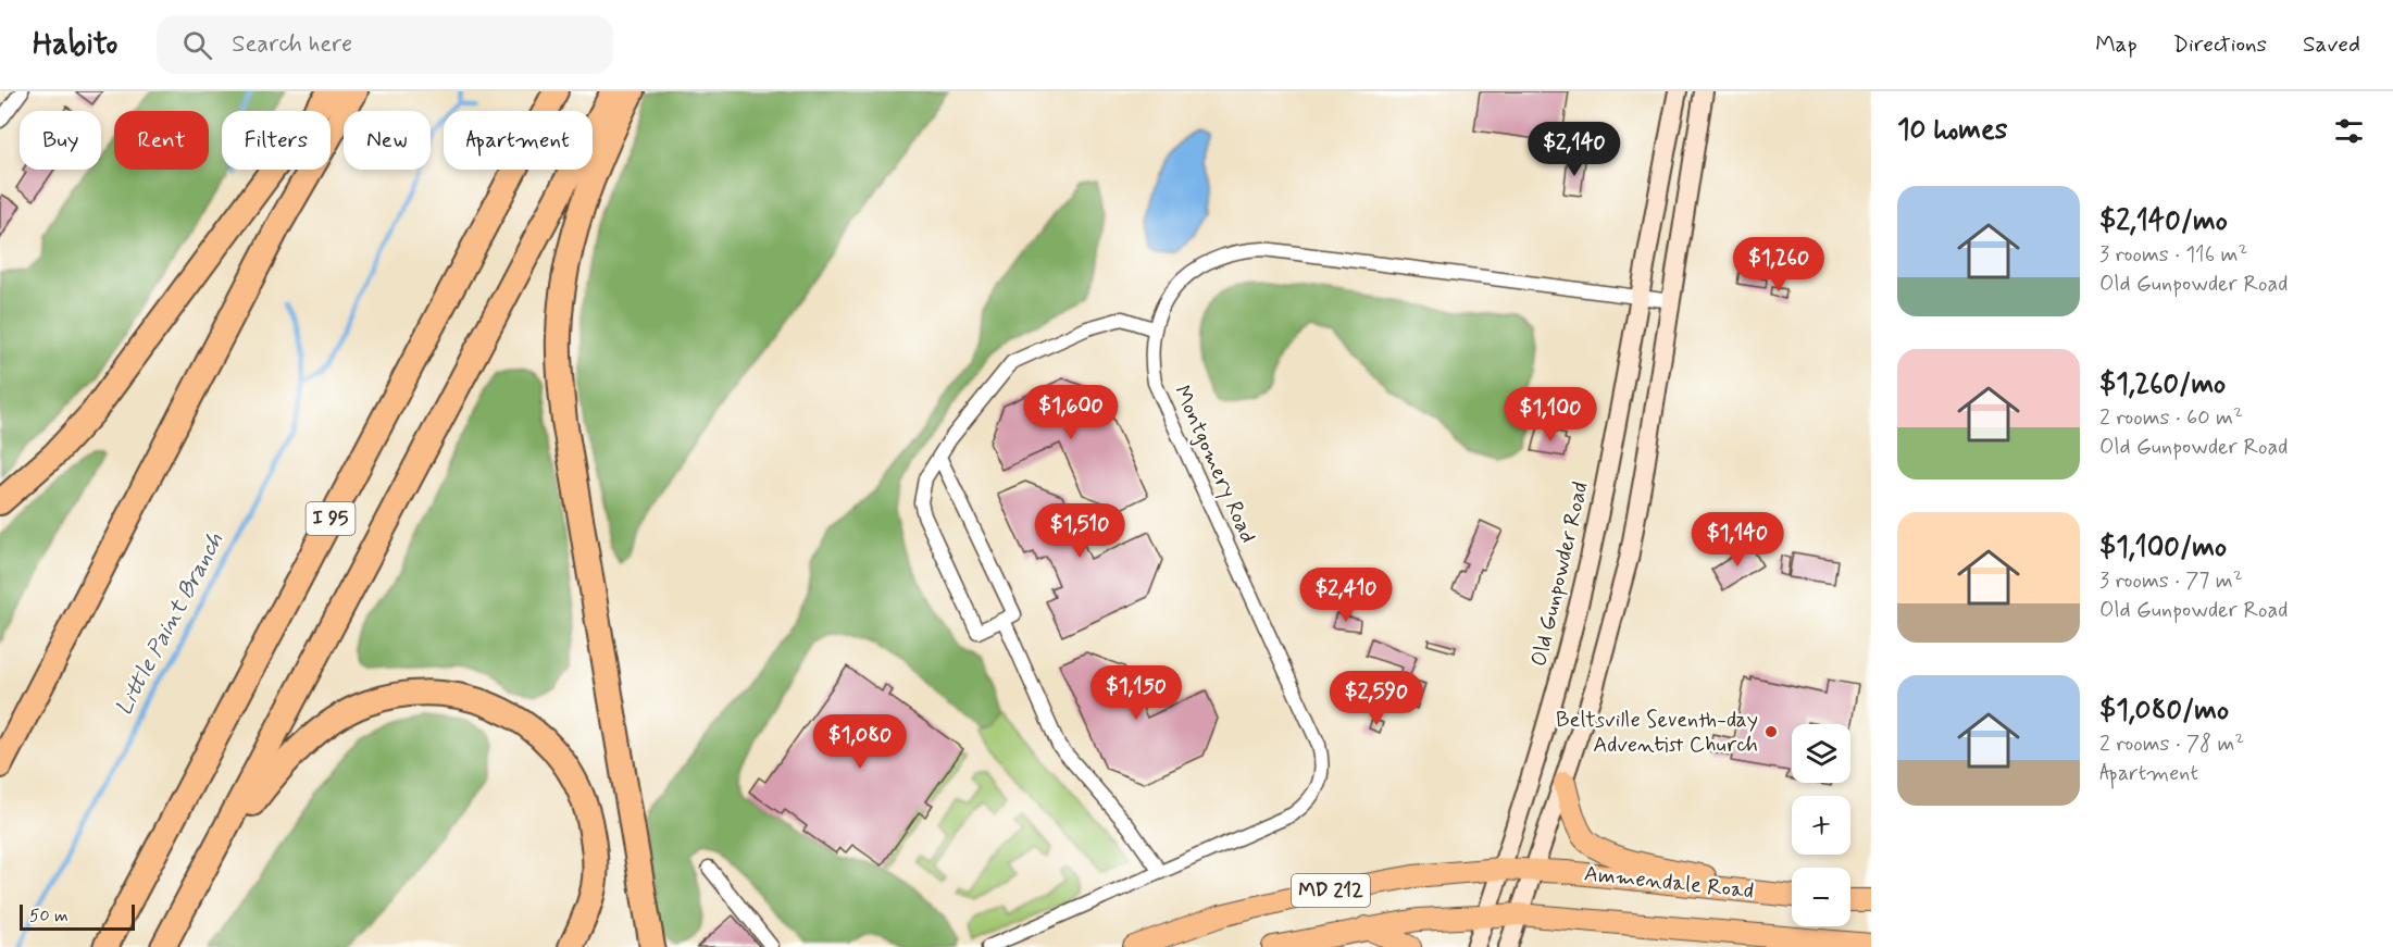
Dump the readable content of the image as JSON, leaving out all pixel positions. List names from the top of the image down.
{
  "streets": {
    "highway": ["I 95"],
    "main road": ["Old Gunpowder Road", "Ammendale Road", "MD 212"],
    "street": ["Montgomery Road"]
  },
  "crossings": [
    ["Montgomery Road", "Old Gunpowder Road"],
    ["Old Gunpowder Road", "MD 212"],
    ["Ammendale Road", "MD 212"]
  ],
  "water": ["Little Paint Branch"],
  "places": ["Beltsville Seventh-day Adventist Church"],
  "scale_bar": "50 m",
  "page": {
    "header": "Habito",
    "search": "Search here",
    "nav": ["Map", "Directions", "Saved"],
    "heading": "10 homes",
    "chip": [
      "Buy",
      "Rent",
      "Filters",
      "New",
      "Apartment"
    ],
    "price": [
      "$2,140",
      "$1,260",
      "$1,600",
      "$1,100",
      "$1,510",
      "$1,140",
      "$2,410",
      "$1,150",
      "$2,590",
      "$1,080"
    ],
    "list": [
      {
        "name": "$2,140/mo",
        "note": "3 rooms · 116 m² · Old Gunpowder Road"
      },
      {
        "name": "$1,260/mo",
        "note": "2 rooms · 60 m² · Old Gunpowder Road"
      },
      {
        "name": "$1,100/mo",
        "note": "3 rooms · 77 m² · Old Gunpowder Road"
      },
      {
        "name": "$1,080/mo",
        "note": "2 rooms · 78 m² · Apartment"
      }
    ],
    "map_buttons": ["+", "−"],
    "scale": "50 m"
  }
}
